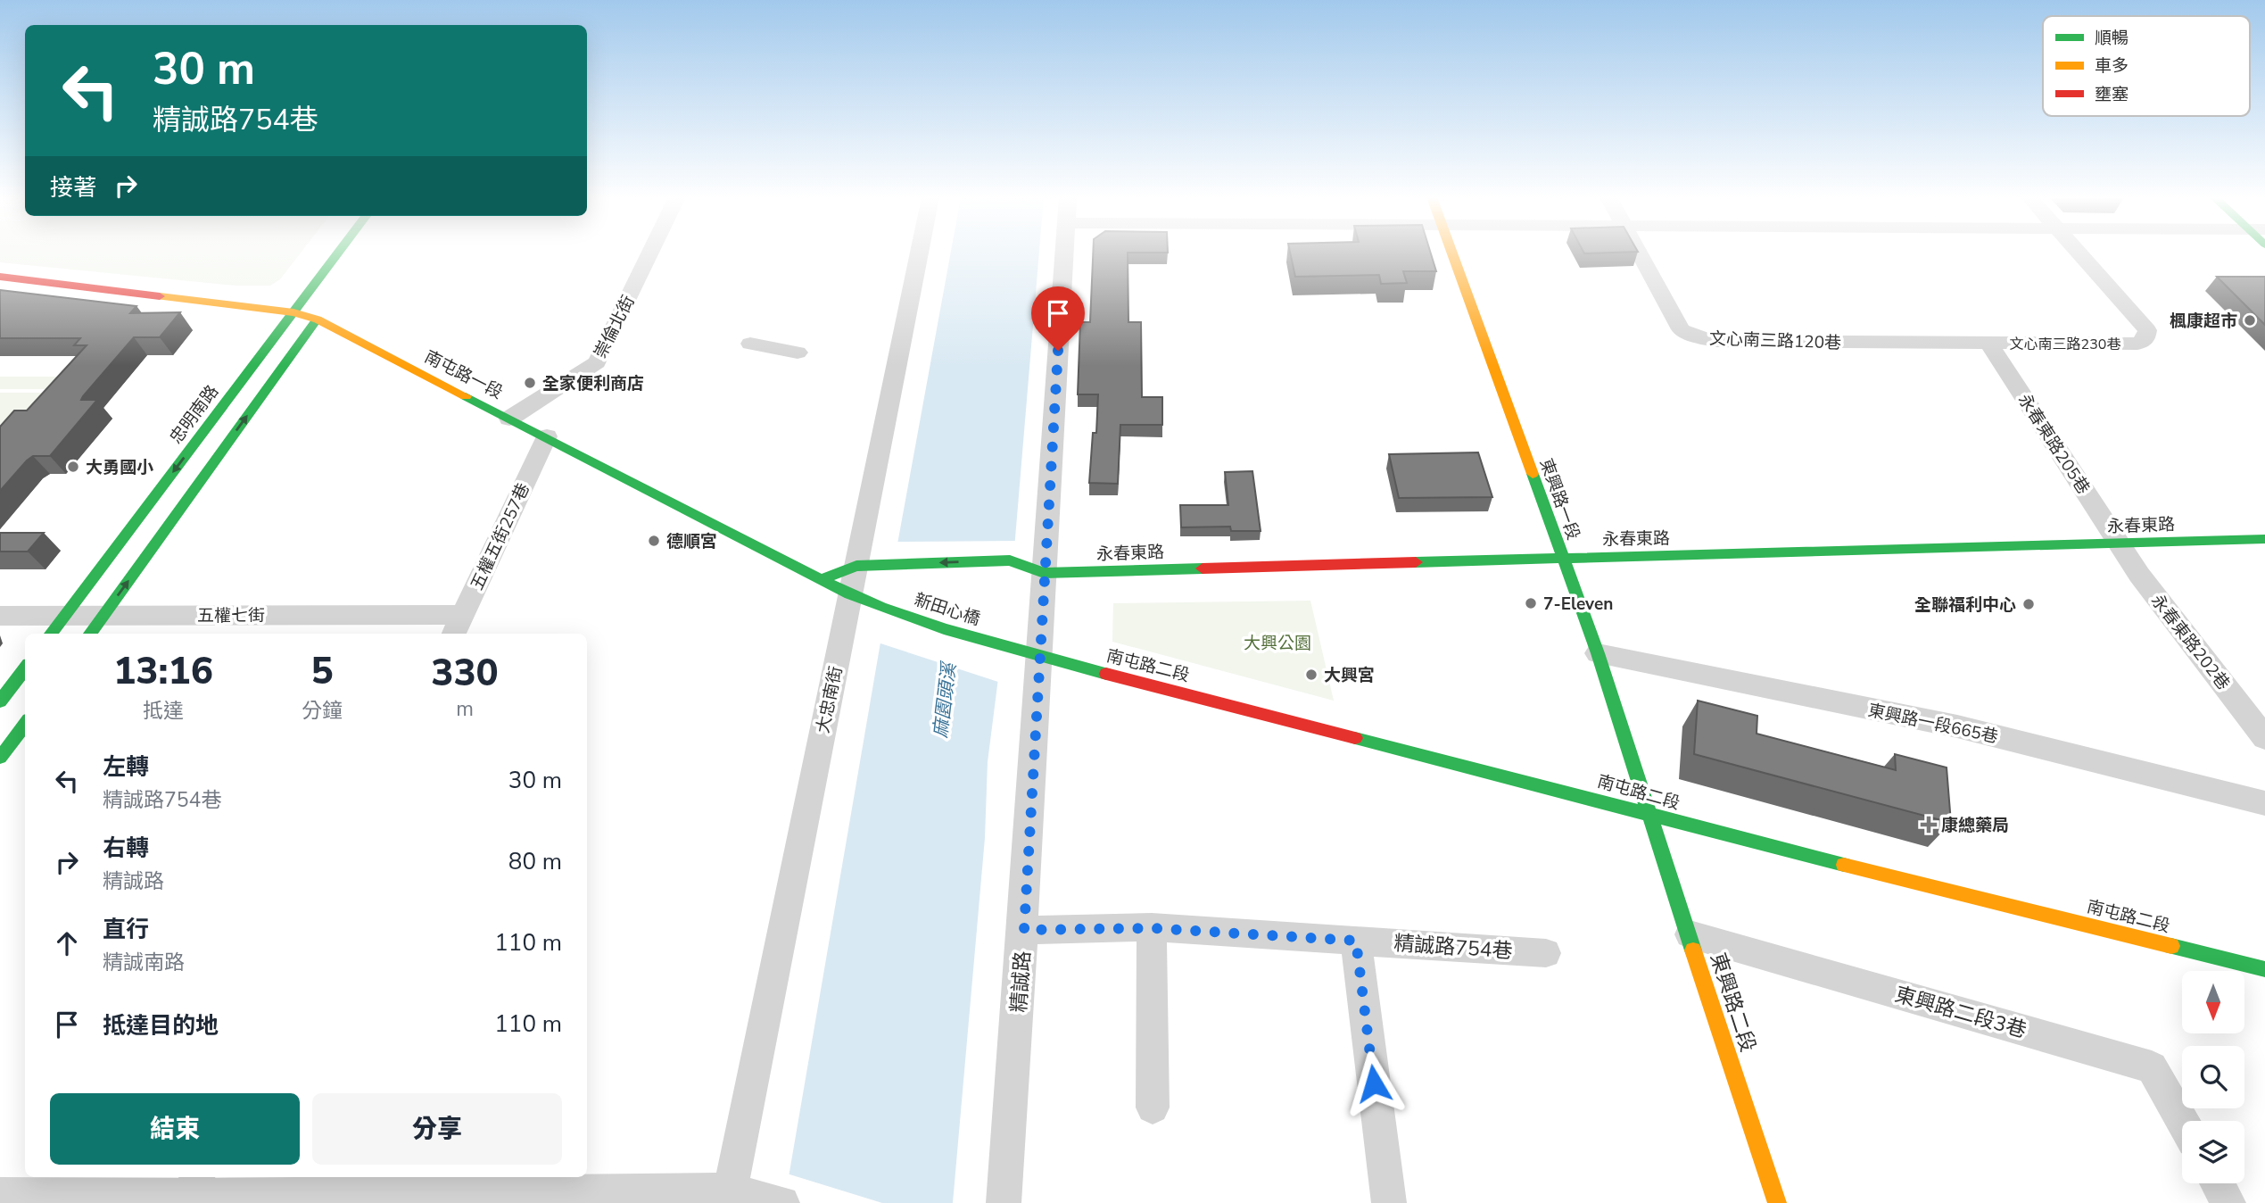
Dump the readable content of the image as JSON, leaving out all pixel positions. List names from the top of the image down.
{
  "streets": {
    "main road": [
      "南屯路一段",
      "忠明南路",
      "東興路一段",
      "永春東路",
      "新田心橋",
      "南屯路二段",
      "東興路二段"
    ],
    "street": [
      "崇倫北街",
      "文心南三路120巷",
      "文心南三路230巷",
      "永春東路205巷",
      "五權五街257巷",
      "五權七街",
      "永春東路202巷",
      "大忠南街",
      "東興路一段665巷",
      "精誠路754巷",
      "精誠路",
      "東興路二段3巷"
    ]
  },
  "crossings": [
    ["崇倫北街", "南屯路一段"],
    ["文心南三路120巷", "文心南三路230巷"],
    ["文心南三路120巷", "永春東路205巷"],
    ["文心南三路230巷", "永春東路205巷"],
    ["南屯路一段", "忠明南路"],
    ["南屯路一段", "五權五街257巷"],
    ["南屯路一段", "新田心橋"],
    ["南屯路一段", "大忠南街"],
    ["忠明南路", "五權七街"],
    ["永春東路205巷", "永春東路"],
    ["永春東路205巷", "永春東路202巷"],
    ["東興路一段", "永春東路"],
    ["東興路一段", "南屯路二段"],
    ["東興路一段", "東興路一段665巷"],
    ["東興路一段", "東興路二段"],
    ["永春東路", "新田心橋"],
    ["永春東路", "永春東路202巷"],
    ["永春東路", "精誠路"],
    ["五權五街257巷", "五權七街"],
    ["新田心橋", "南屯路二段"],
    ["新田心橋", "大忠南街"],
    ["南屯路二段", "精誠路"],
    ["南屯路二段", "東興路二段"],
    ["精誠路754巷", "精誠路"],
    ["東興路二段", "東興路二段3巷"]
  ],
  "water": ["麻園頭溪"],
  "parks": ["大興公園"],
  "places": {
    "other": [
      "楓康超市",
      "全家便利商店",
      "大勇國小",
      "德順宮",
      "7-Eleven",
      "全聯福利中心",
      "大興宮"
    ],
    "health": ["康總藥局"]
  },
  "legend": ["順暢", "車多", "壅塞"],
  "north": "bottom",
  "page": {
    "turn": ["30 m", "精誠路754巷"],
    "then": "接著",
    "eta": [
      "13:16",
      "抵達",
      "5",
      "分鐘",
      "330",
      "m"
    ],
    "list": [
      {
        "name": "左轉",
        "note": "精誠路754巷",
        "value": "30 m"
      },
      {
        "name": "右轉",
        "note": "精誠路",
        "value": "80 m"
      },
      {
        "name": "直行",
        "note": "精誠南路",
        "value": "110 m"
      },
      {
        "name": "抵達目的地",
        "value": "110 m"
      }
    ],
    "buttons": ["結束", "分享"]
  }
}
